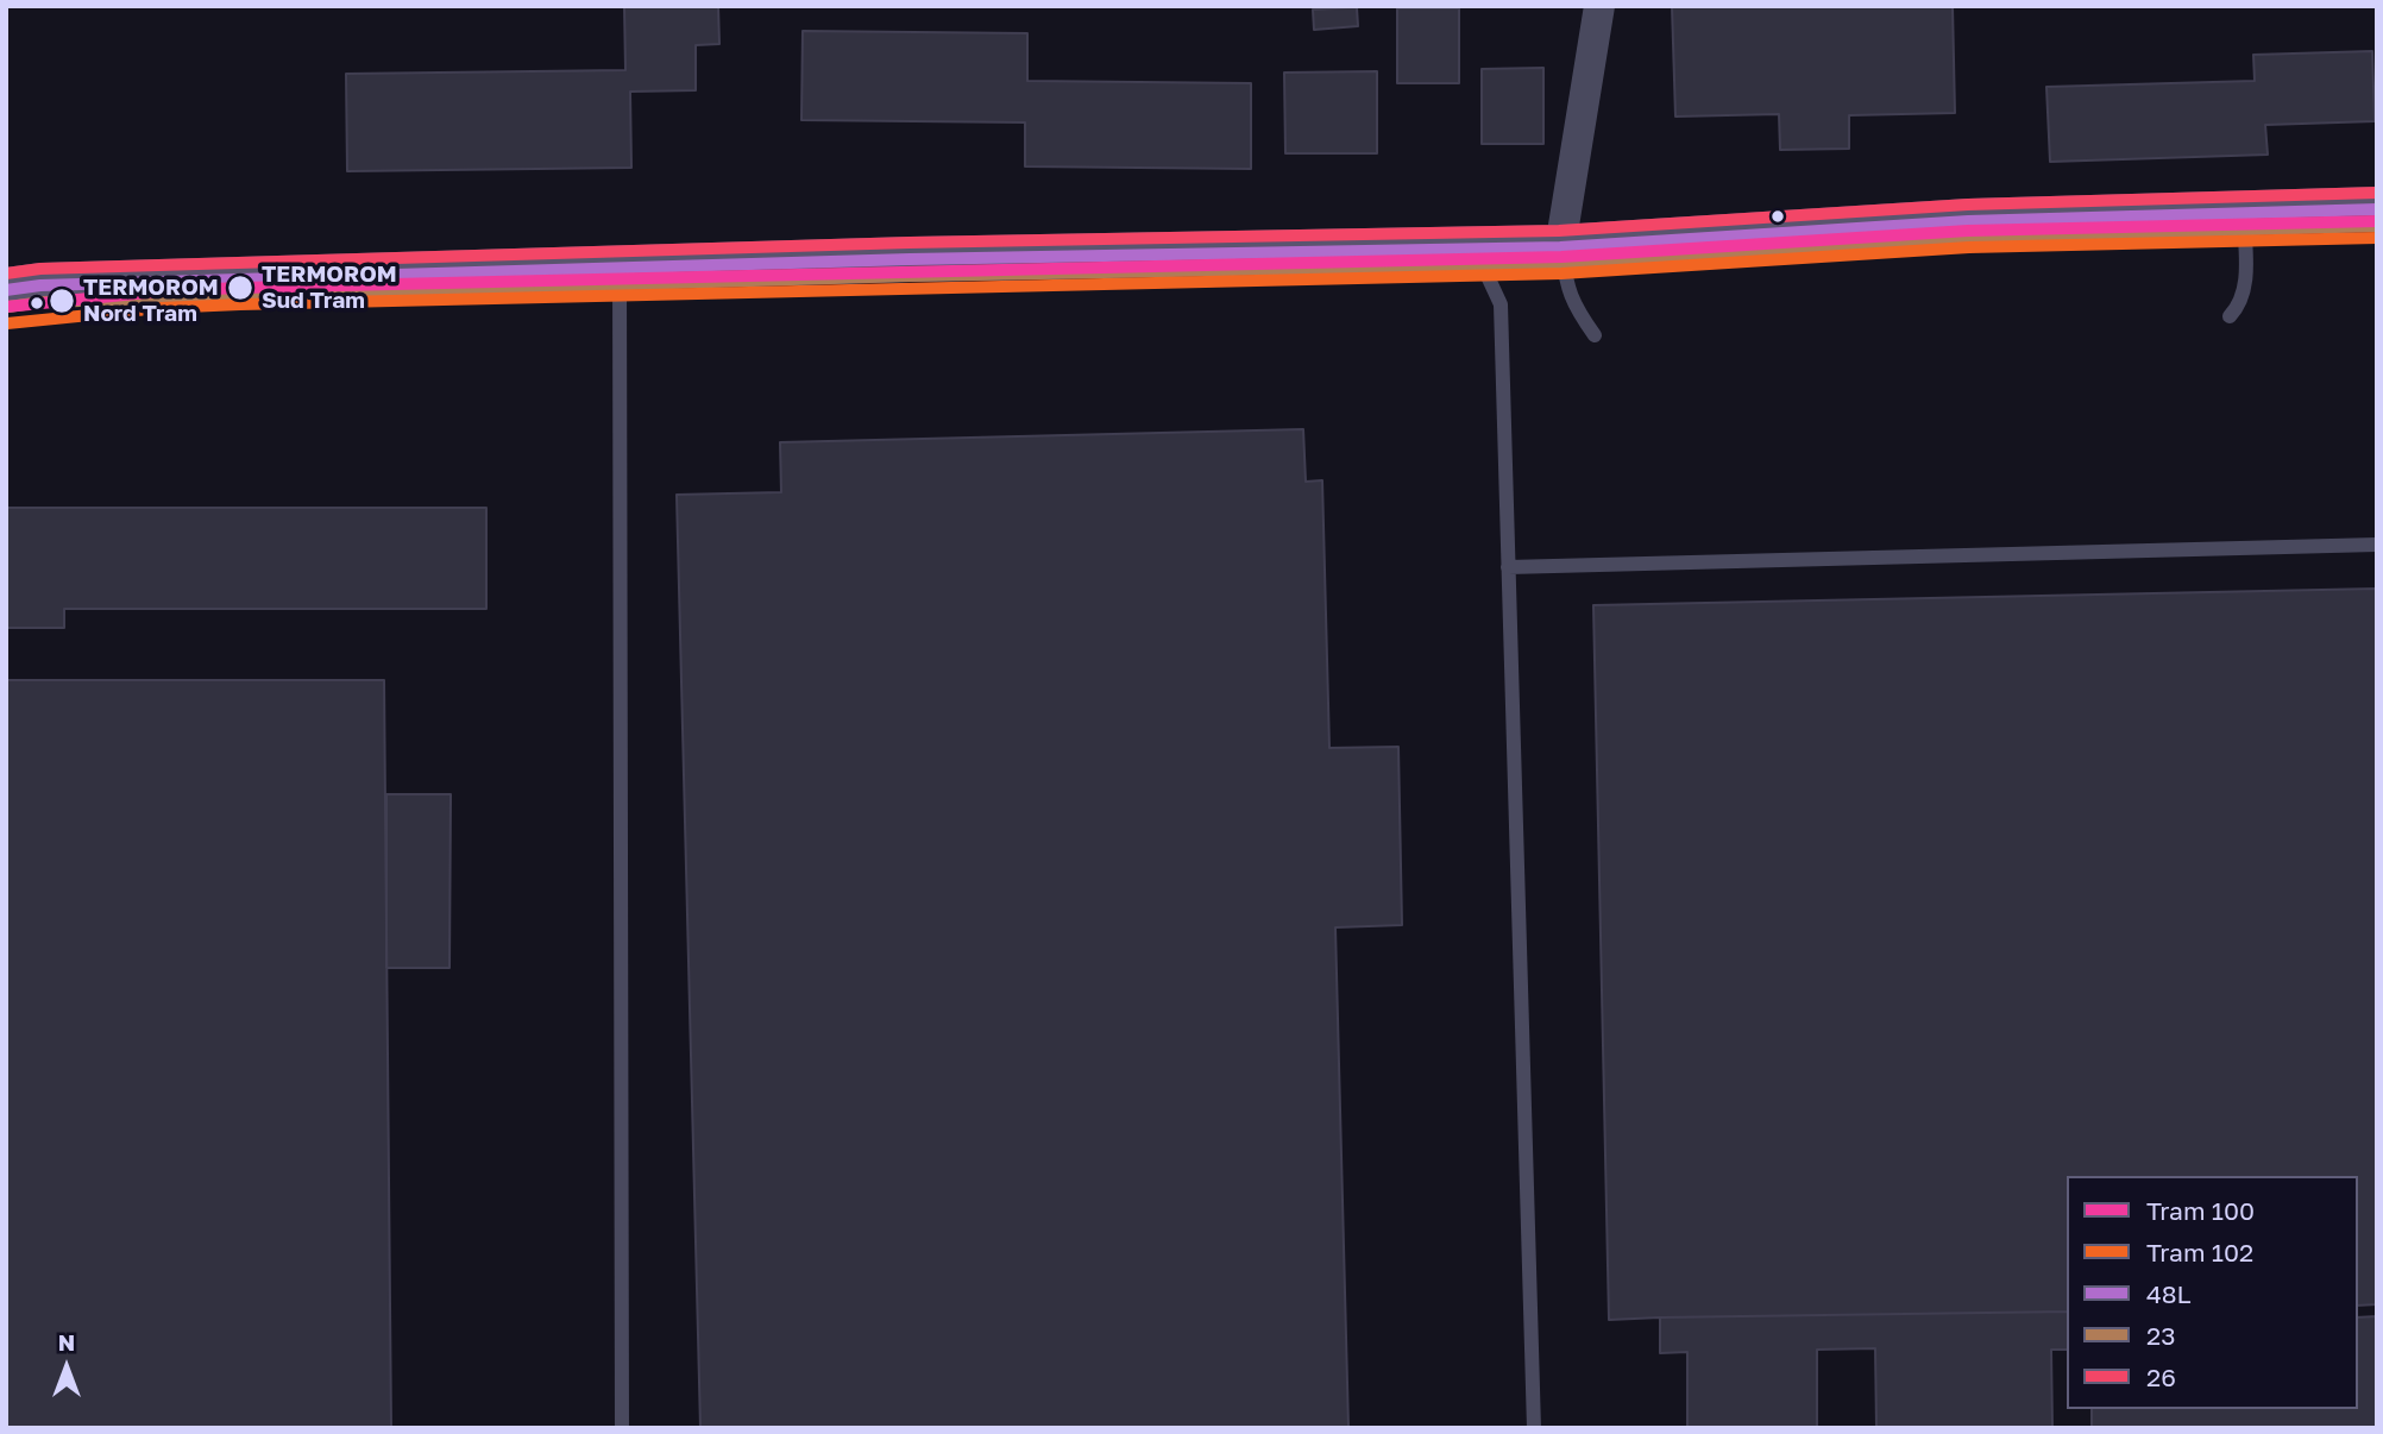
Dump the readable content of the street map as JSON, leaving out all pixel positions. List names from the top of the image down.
{
  "places": ["TERMOROM Sud Tram", "TERMOROM Nord Tram"],
  "lines": [
    "transit line 26",
    "transit line 48L",
    "tram line 100",
    "transit line 23",
    "tram line 102"
  ],
  "legend": [
    "Tram 100",
    "Tram 102",
    "48L",
    "23",
    "26"
  ],
  "north": "top"
}
